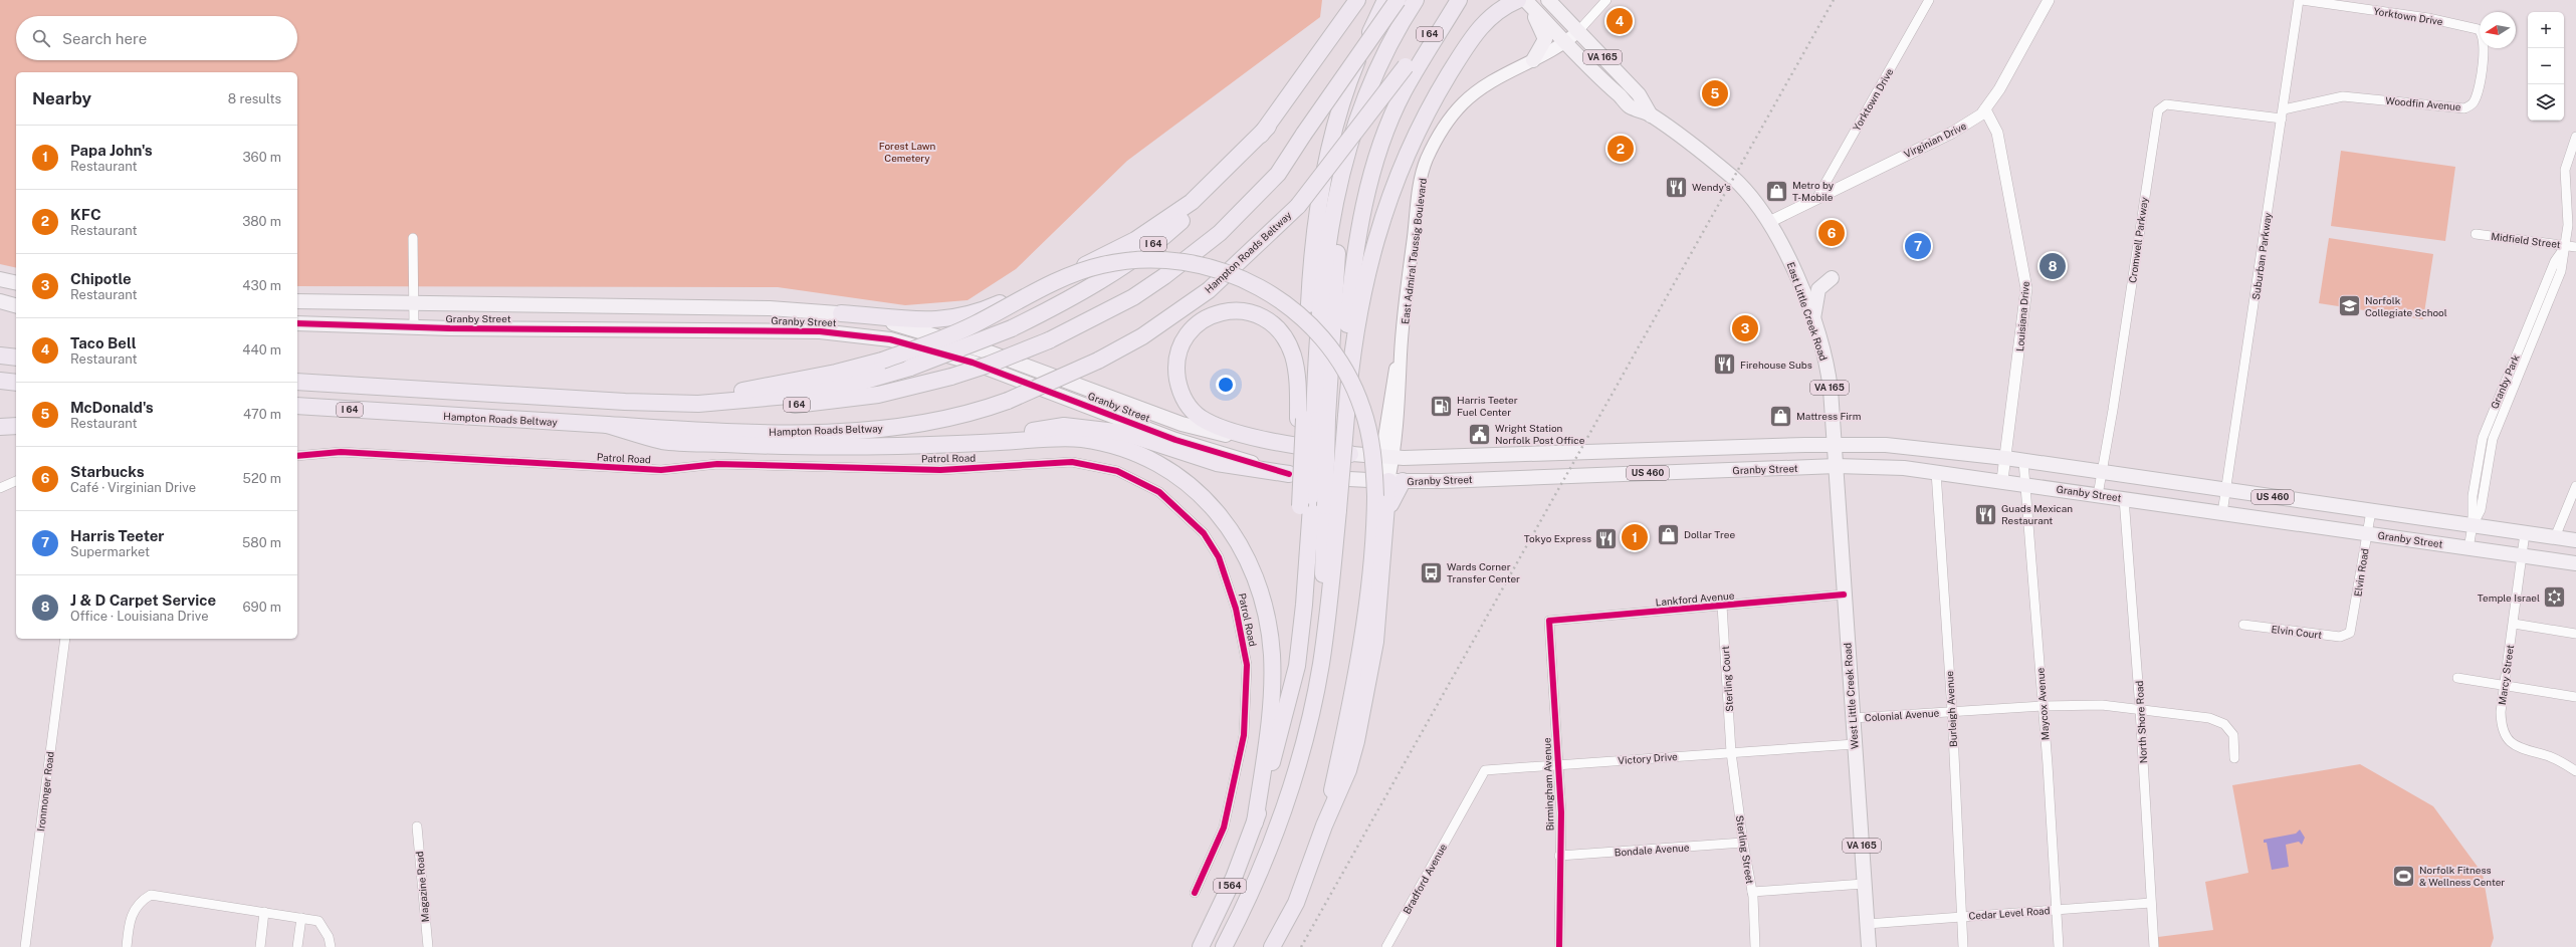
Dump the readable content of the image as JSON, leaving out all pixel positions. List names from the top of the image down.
{
  "streets": {
    "highway": ["I 64", "Hampton Roads Beltway", "I 564"],
    "main road": [
      "VA 165",
      "East Admiral Taussig Boulevard",
      "East Little Creek Road",
      "Granby Street",
      "US 460",
      "West Little Creek Road"
    ],
    "street": [
      "Yorktown Drive",
      "Woodfin Avenue",
      "Virginian Drive",
      "Cromwell Parkway",
      "Midfield Street",
      "Suburban Parkway",
      "Louisiana Drive",
      "Granby Park",
      "Patrol Road",
      "Elvin Road",
      "Lankford Avenue",
      "Elvin Court",
      "Marcy Street",
      "Sterling Court",
      "Maycox Avenue",
      "Burleigh Avenue",
      "Colonial Avenue",
      "North Shore Road",
      "Victory Drive",
      "Birmingham Avenue",
      "Ironmonger Road",
      "Bondale Avenue",
      "Sterling Street",
      "Bradford Avenue",
      "Magazine Road",
      "Cedar Level Road"
    ]
  },
  "crossings": [
    ["Yorktown Drive", "Woodfin Avenue"],
    ["Yorktown Drive", "Virginian Drive"],
    ["Yorktown Drive", "Suburban Parkway"],
    ["Woodfin Avenue", "Suburban Parkway"],
    ["Virginian Drive", "East Little Creek Road"],
    ["Virginian Drive", "Louisiana Drive"],
    ["Cromwell Parkway", "Suburban Parkway"],
    ["Cromwell Parkway", "Granby Street"],
    ["Midfield Street", "Granby Park"],
    ["East Admiral Taussig Boulevard", "East Little Creek Road"],
    ["East Admiral Taussig Boulevard", "Granby Street"],
    ["Suburban Parkway", "Granby Street"],
    ["East Little Creek Road", "Granby Street"],
    ["East Little Creek Road", "West Little Creek Road"],
    ["Louisiana Drive", "Granby Street"],
    ["Granby Street", "Granby Park"],
    ["Granby Street", "Elvin Road"],
    ["Granby Street", "Marcy Street"],
    ["Granby Street", "West Little Creek Road"],
    ["Granby Street", "Maycox Avenue"],
    ["Granby Street", "Burleigh Avenue"],
    ["Granby Street", "North Shore Road"],
    ["Elvin Road", "Elvin Court"],
    ["Lankford Avenue", "Sterling Court"],
    ["Lankford Avenue", "West Little Creek Road"],
    ["Lankford Avenue", "Birmingham Avenue"],
    ["Sterling Court", "Victory Drive"],
    ["Sterling Court", "Sterling Street"],
    ["West Little Creek Road", "Colonial Avenue"],
    ["West Little Creek Road", "Victory Drive"],
    ["West Little Creek Road", "Cedar Level Road"],
    ["Maycox Avenue", "Colonial Avenue"],
    ["Maycox Avenue", "Cedar Level Road"],
    ["Burleigh Avenue", "Colonial Avenue"],
    ["Burleigh Avenue", "Cedar Level Road"],
    ["Colonial Avenue", "North Shore Road"],
    ["North Shore Road", "Cedar Level Road"],
    ["Victory Drive", "Birmingham Avenue"],
    ["Victory Drive", "Sterling Street"],
    ["Victory Drive", "Bradford Avenue"],
    ["Birmingham Avenue", "Bondale Avenue"],
    ["Bondale Avenue", "Sterling Street"]
  ],
  "parks": ["Forest Lawn Cemetery"],
  "places": {
    "restaurant": [
      "Wendy's",
      "Firehouse Subs",
      "Guads Mexican Restaurant",
      "Tokyo Express"
    ],
    "shop": ["Metro by T-Mobile", "Mattress Firm", "Dollar Tree"],
    "school or university": ["Norfolk Collegiate School"],
    "fuel station": ["Harris Teeter Fuel Center"],
    "public building": ["Wright Station Norfolk Post Office"],
    "bus stop": ["Wards Corner Transfer Center"],
    "synagogue": ["Temple Israel"],
    "sports": ["Norfolk Fitness & Wellness Center"]
  },
  "north": "left",
  "page": {
    "pins": [
      "4",
      "5",
      "2",
      "6",
      "7",
      "8",
      "3",
      "1"
    ],
    "map_buttons": ["+", "−"],
    "search": "Search here",
    "heading": ["Nearby", "8 results"],
    "list": [
      {
        "mark": "1",
        "name": "Papa John's",
        "note": "Restaurant",
        "value": "360 m"
      },
      {
        "mark": "2",
        "name": "KFC",
        "note": "Restaurant",
        "value": "380 m"
      },
      {
        "mark": "3",
        "name": "Chipotle",
        "note": "Restaurant",
        "value": "430 m"
      },
      {
        "mark": "4",
        "name": "Taco Bell",
        "note": "Restaurant",
        "value": "440 m"
      },
      {
        "mark": "5",
        "name": "McDonald's",
        "note": "Restaurant",
        "value": "470 m"
      },
      {
        "mark": "6",
        "name": "Starbucks",
        "note": "Café · Virginian Drive",
        "value": "520 m"
      },
      {
        "mark": "7",
        "name": "Harris Teeter",
        "note": "Supermarket",
        "value": "580 m"
      },
      {
        "mark": "8",
        "name": "J & D Carpet Service",
        "note": "Office · Louisiana Drive",
        "value": "690 m"
      }
    ]
  }
}
